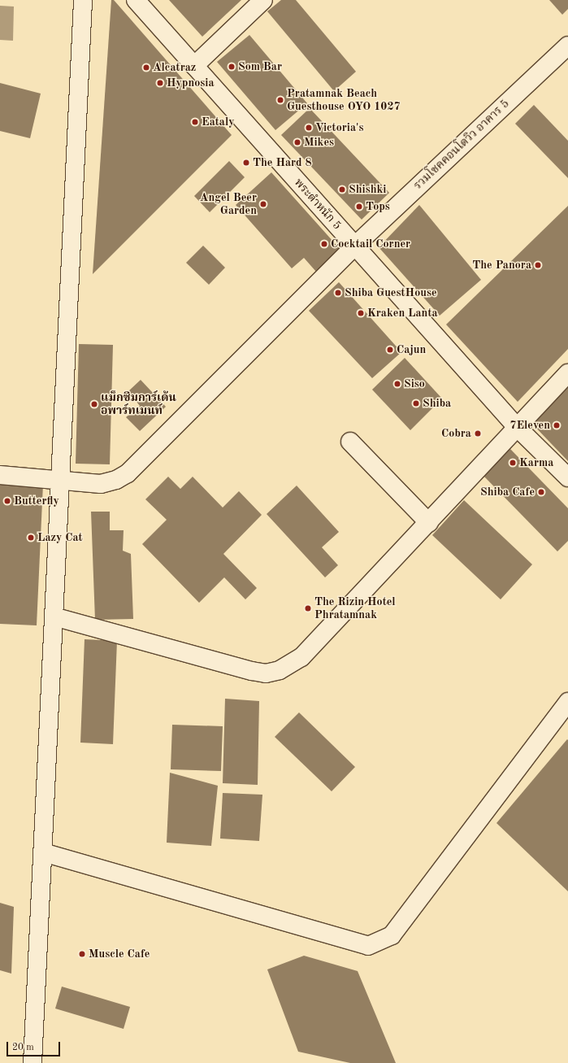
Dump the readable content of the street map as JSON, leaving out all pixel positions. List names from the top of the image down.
{
  "streets": {
    "street": ["รวมโชคคอนโดวิว อาคาร 5", "พระตำหนัก 5"]
  },
  "crossings": [
    ["รวมโชคคอนโดวิว อาคาร 5", "พระตำหนัก 5"]
  ],
  "places": [
    "Som Bar",
    "Alcatraz",
    "Hypnosia",
    "Pratamnak Beach Guesthouse OYO 1027",
    "Eataly",
    "Victoria's",
    "Mikes",
    "The Hard 8",
    "Shishki",
    "Angel Beer Garden",
    "Tops",
    "Cocktail Corner",
    "The Panora",
    "Shiba GuestHouse",
    "Kraken Lanta",
    "Cajun",
    "Siso",
    "Shiba",
    "แม็กซิมการ์เด้น อพาร์ทเมนท์",
    "7Eleven",
    "Cobra",
    "Karma",
    "Shiba Cafe",
    "Butterfly",
    "Lazy Cat",
    "The Rizin Hotel Phratamnak",
    "Muscle Cafe"
  ],
  "scale_bar": "20 m"
}
